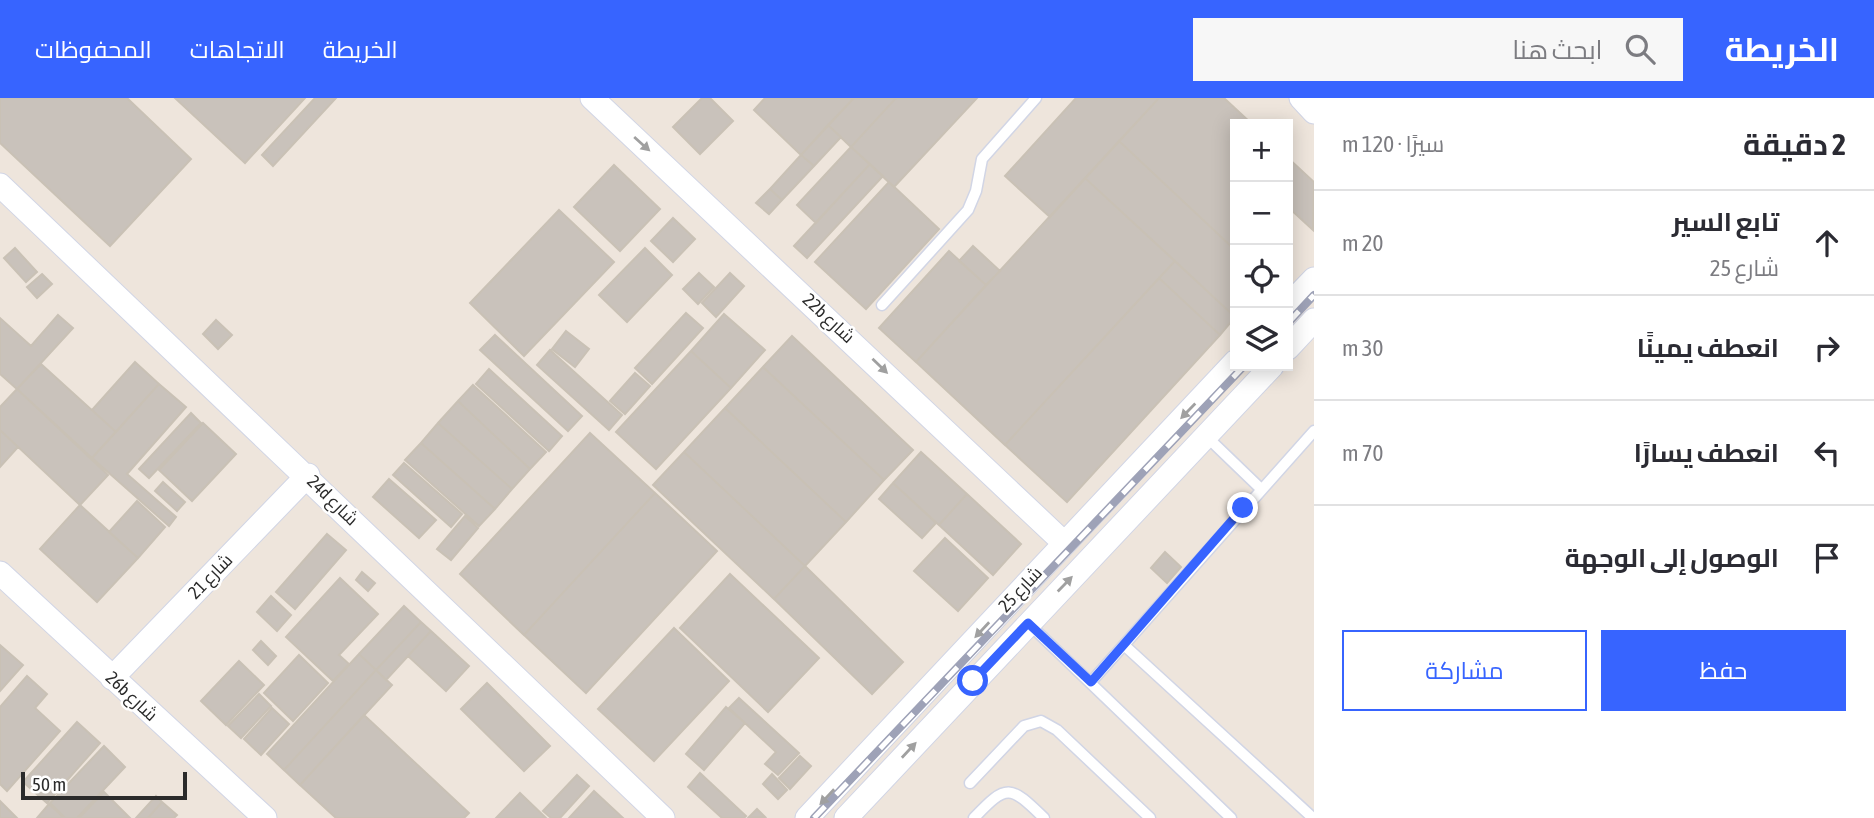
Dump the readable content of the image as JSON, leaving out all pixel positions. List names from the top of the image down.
{
  "streets": {
    "street": [
      "22b شارع",
      "24d شارع",
      "شارع 21",
      "شارع 25",
      "26b شارع"
    ]
  },
  "crossings": [
    ["22b شارع", "شارع 25"],
    ["24d شارع", "شارع 21"],
    ["شارع 21", "26b شارع"]
  ],
  "one_way": ["22b شارع"],
  "scale_bar": "50 m",
  "page": {
    "header": "الخريطة",
    "search": "ابحث هنا",
    "nav": ["الخريطة", "الاتجاهات", "المحفوظات"],
    "heading": ["2 دقيقة", "سيرًا · 120 m"],
    "map_buttons": ["+", "−"],
    "list": [
      ["تابع السير", "شارع 25", "20 m"],
      ["انعطف يمينًا", "30 m"],
      ["انعطف يسارًا", "70 m"],
      "الوصول إلى الوجهة"
    ],
    "buttons": ["حفظ", "مشاركة"],
    "scale": "50 m"
  }
}
